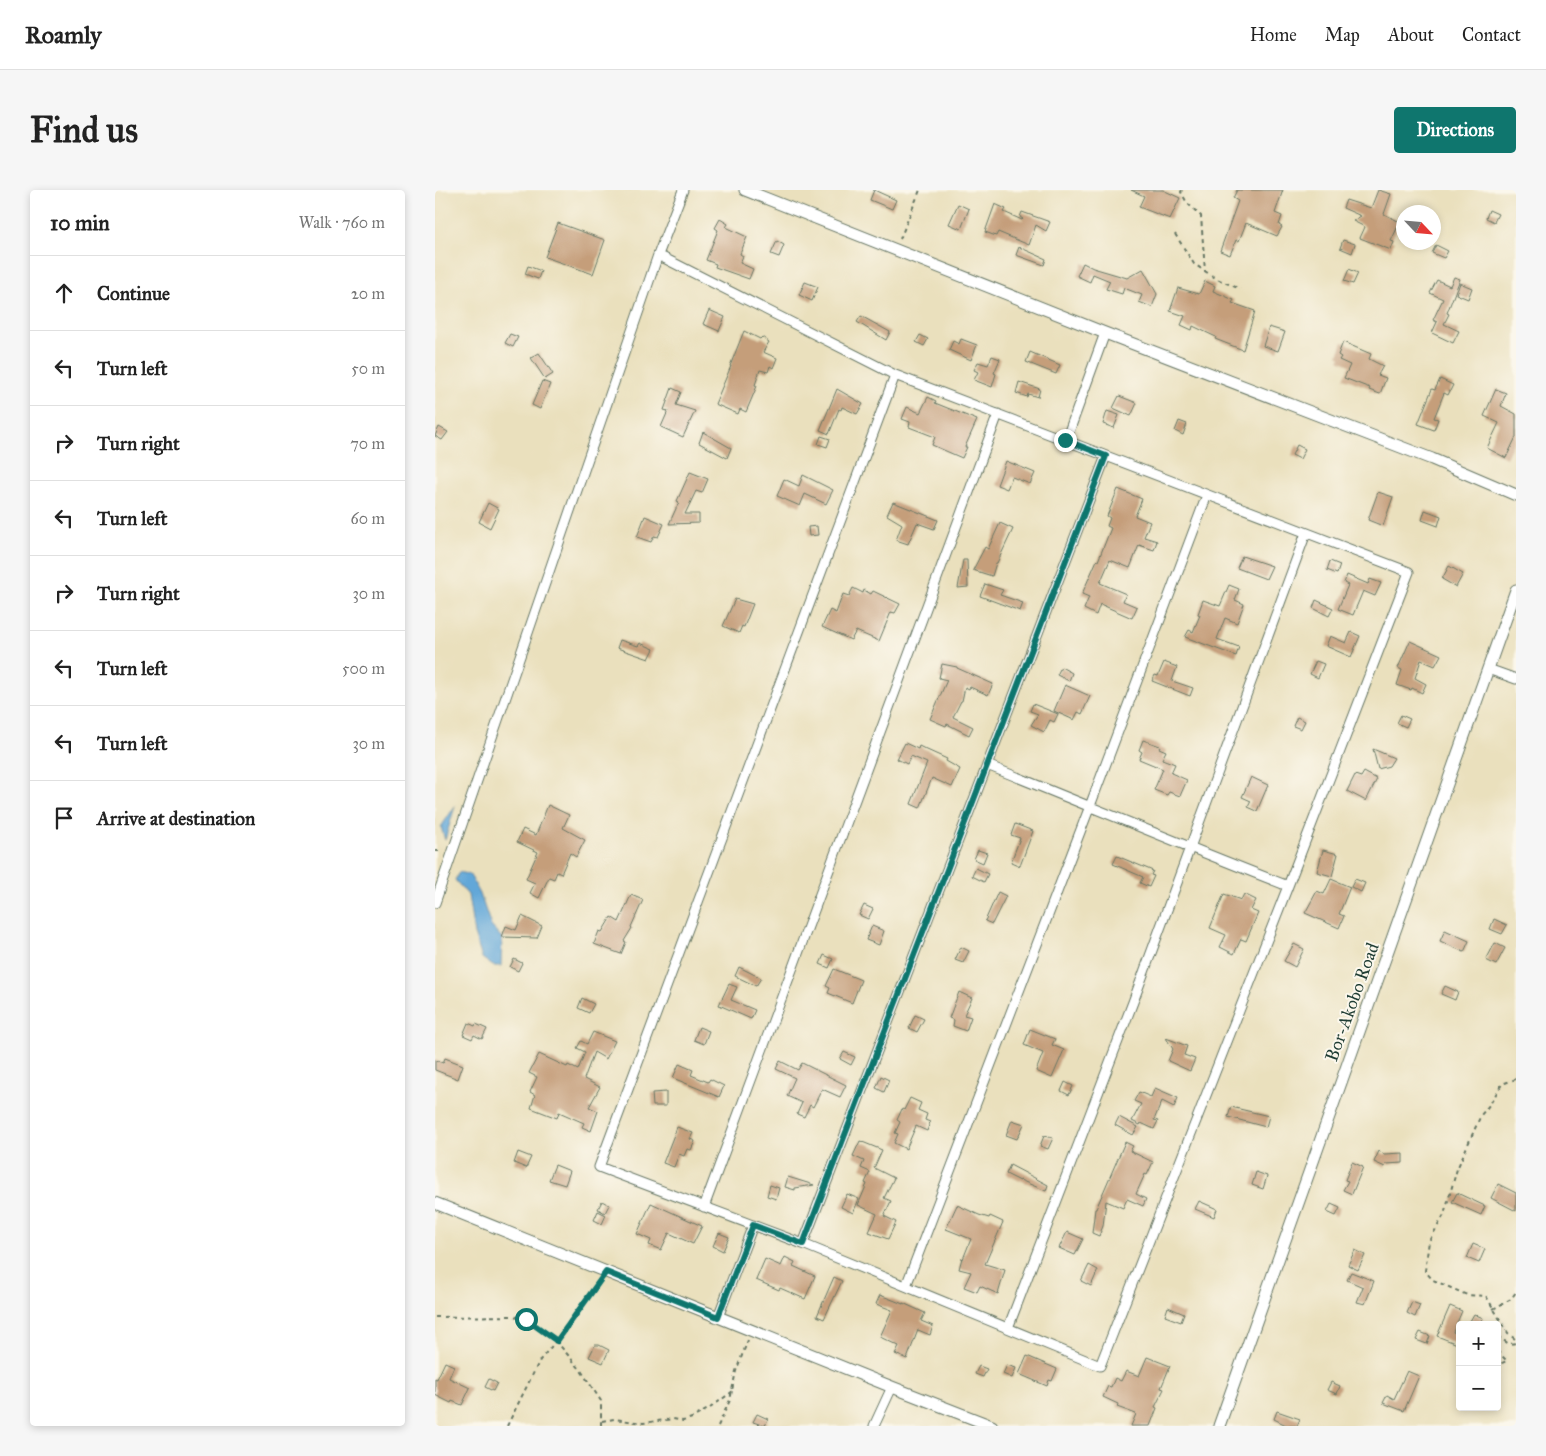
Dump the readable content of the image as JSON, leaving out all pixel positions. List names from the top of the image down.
{
  "streets": {
    "street": ["Bor-Akobo Road"]
  },
  "north": "bottom right",
  "page": {
    "header": "Roamly",
    "nav": [
      "Home",
      "Map",
      "About",
      "Contact"
    ],
    "buttons": "Directions",
    "title": "Find us",
    "heading": ["10 min", "Walk · 760 m"],
    "list": [
      ["Continue", "20 m"],
      ["Turn left", "50 m"],
      ["Turn right", "70 m"],
      ["Turn left", "60 m"],
      ["Turn right", "30 m"],
      ["Turn left", "500 m"],
      ["Turn left", "30 m"],
      "Arrive at destination"
    ],
    "map_buttons": ["+", "−"]
  }
}
